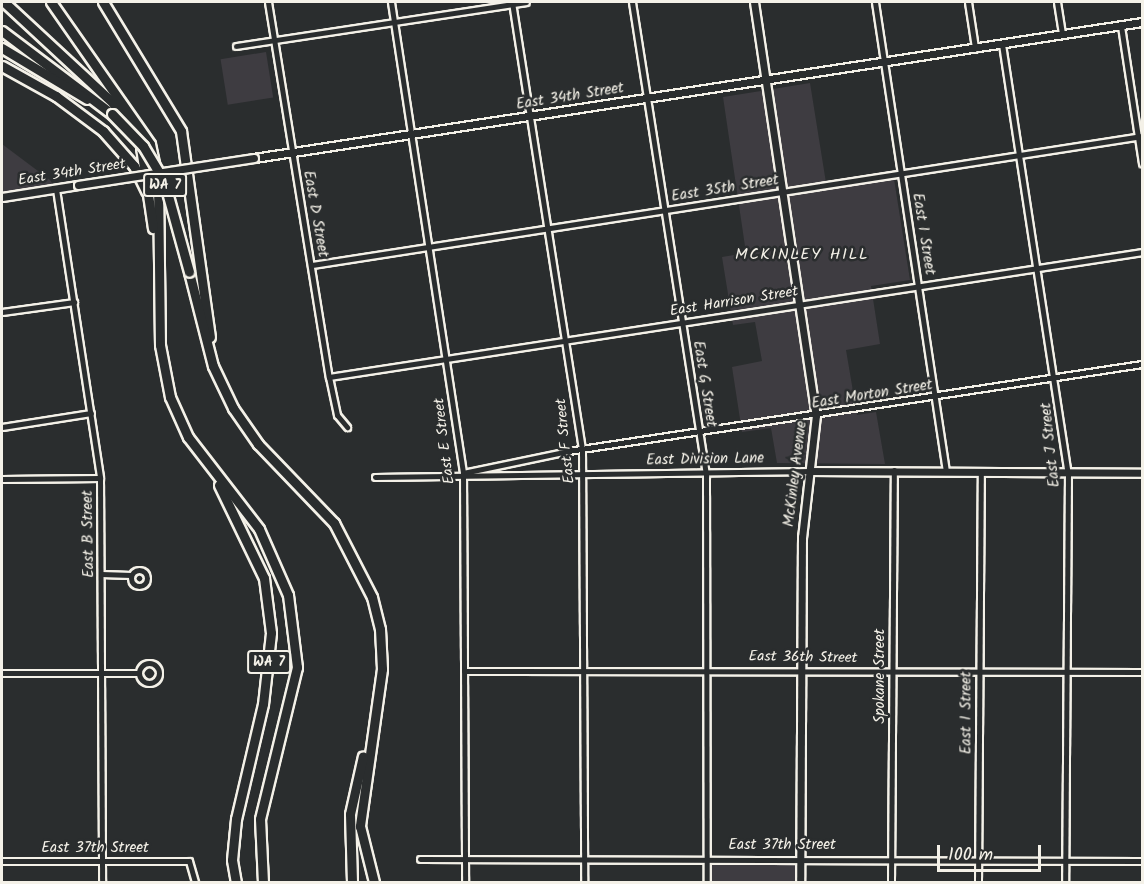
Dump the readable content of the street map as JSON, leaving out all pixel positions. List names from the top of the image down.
{
  "streets": {
    "highway": ["WA 7"],
    "street": [
      "East 34th Street",
      "East 35th Street",
      "East D Street",
      "East I Street",
      "East Harrison Street",
      "East G Street",
      "East Morton Street",
      "East E Street",
      "East F Street",
      "East J Street",
      "East Division Lane",
      "McKinley Avenue",
      "East B Street",
      "East 36th Street",
      "Spokane Street",
      "East 37th Street"
    ]
  },
  "crossings": [
    ["East 34th Street", "East D Street"],
    ["East 34th Street", "East I Street"],
    ["East 34th Street", "East G Street"],
    ["East 34th Street", "East E Street"],
    ["East 34th Street", "East F Street"],
    ["East 34th Street", "East J Street"],
    ["East 34th Street", "McKinley Avenue"],
    ["East 34th Street", "East B Street"],
    ["East 35th Street", "East D Street"],
    ["East 35th Street", "East I Street"],
    ["East 35th Street", "East G Street"],
    ["East 35th Street", "East E Street"],
    ["East 35th Street", "East F Street"],
    ["East 35th Street", "East J Street"],
    ["East 35th Street", "McKinley Avenue"],
    ["East D Street", "East Harrison Street"],
    ["East I Street", "East Harrison Street"],
    ["East I Street", "East Morton Street"],
    ["East I Street", "East Division Lane"],
    ["East I Street", "East 36th Street"],
    ["East I Street", "East 37th Street"],
    ["East Harrison Street", "East G Street"],
    ["East Harrison Street", "East E Street"],
    ["East Harrison Street", "East F Street"],
    ["East Harrison Street", "East J Street"],
    ["East Harrison Street", "McKinley Avenue"],
    ["East G Street", "East Morton Street"],
    ["East G Street", "East Division Lane"],
    ["East G Street", "East 36th Street"],
    ["East G Street", "East 37th Street"],
    ["East Morton Street", "East E Street"],
    ["East Morton Street", "East F Street"],
    ["East Morton Street", "East J Street"],
    ["East Morton Street", "East Division Lane"],
    ["East Morton Street", "McKinley Avenue"],
    ["East E Street", "East Division Lane"],
    ["East E Street", "East 36th Street"],
    ["East E Street", "East 37th Street"],
    ["East F Street", "East Division Lane"],
    ["East F Street", "East 36th Street"],
    ["East F Street", "East 37th Street"],
    ["East J Street", "East Division Lane"],
    ["East J Street", "East 36th Street"],
    ["East J Street", "East 37th Street"],
    ["East Division Lane", "McKinley Avenue"],
    ["East Division Lane", "Spokane Street"],
    ["McKinley Avenue", "East 36th Street"],
    ["McKinley Avenue", "East 37th Street"],
    ["East B Street", "East 37th Street"],
    ["East 36th Street", "Spokane Street"],
    ["Spokane Street", "East 37th Street"]
  ],
  "districts": ["MCKINLEY HILL"],
  "scale_bar": "100 m"
}
